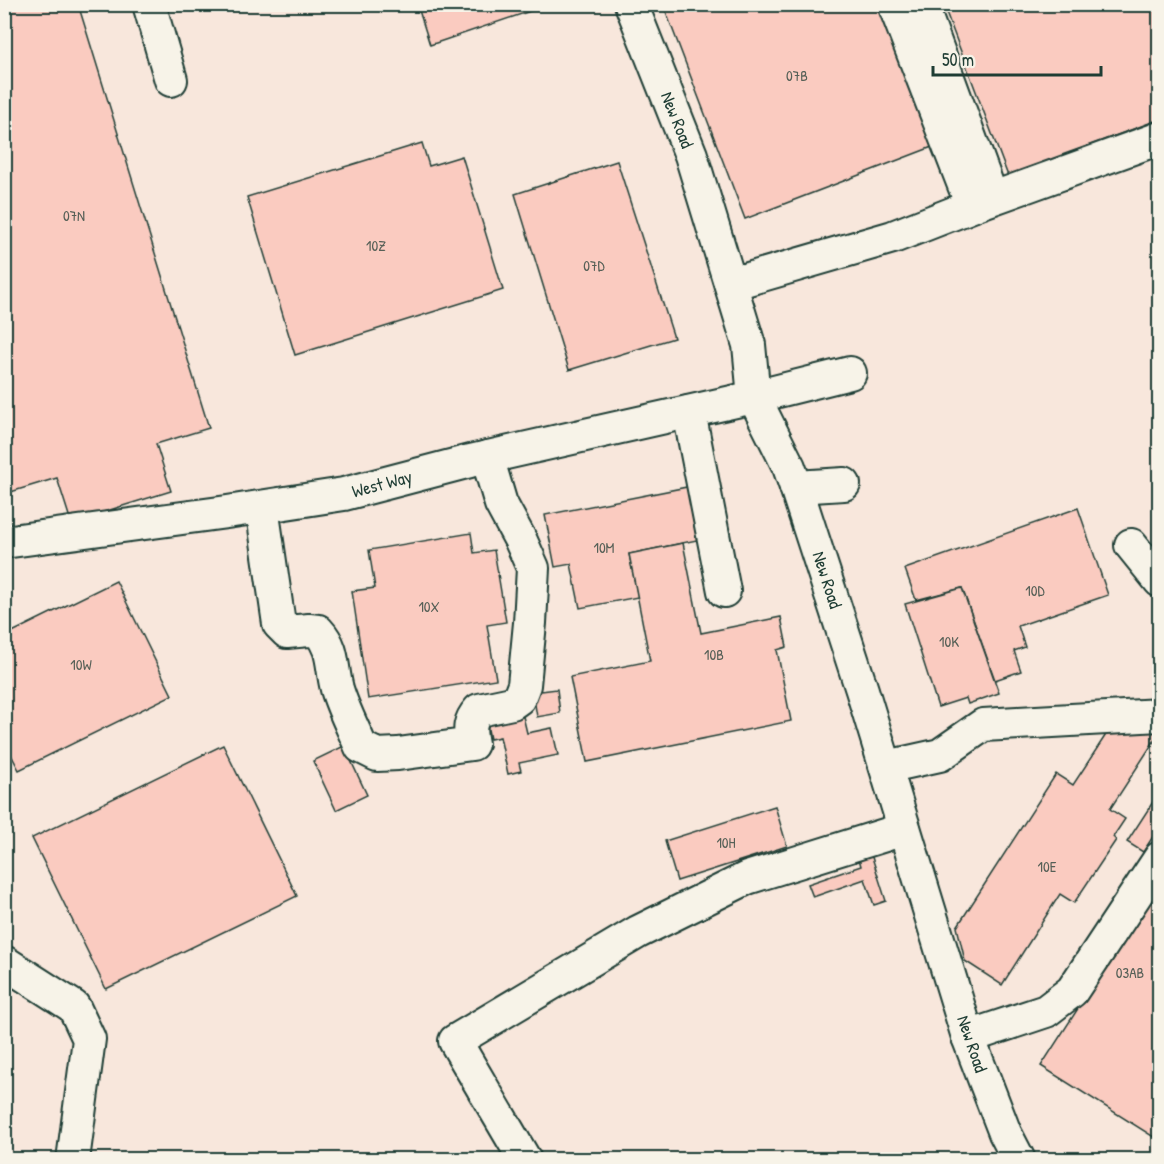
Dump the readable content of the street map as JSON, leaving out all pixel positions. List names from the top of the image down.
{
  "streets": {
    "lane": ["New Road", "West Way"]
  },
  "crossings": [
    ["New Road", "West Way"]
  ],
  "house_numbers": [
    "07B",
    "07N",
    "10Z",
    "07D",
    "10M",
    "10D",
    "10X",
    "10K",
    "10B",
    "10W",
    "10H",
    "10E",
    "03AB"
  ],
  "scale_bar": "50 m"
}
